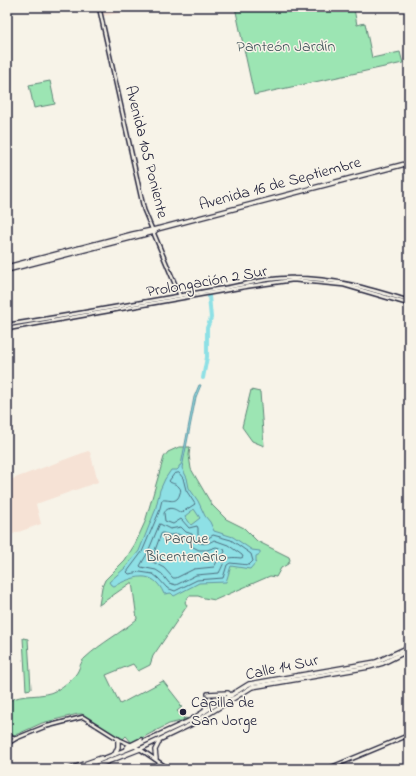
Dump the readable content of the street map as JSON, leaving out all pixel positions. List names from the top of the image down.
{
  "streets": {
    "main road": ["Avenida 16 de Septiembre", "Calle 14 Sur"],
    "street": ["Avenida 105 Poniente", "Prolongación 2 Sur"]
  },
  "crossings": [
    ["Avenida 105 Poniente", "Avenida 16 de Septiembre"],
    ["Avenida 105 Poniente", "Prolongación 2 Sur"]
  ],
  "parks": ["Panteón Jardín", "Parque Bicentenario"],
  "places": ["Capilla de San Jorge"]
}
